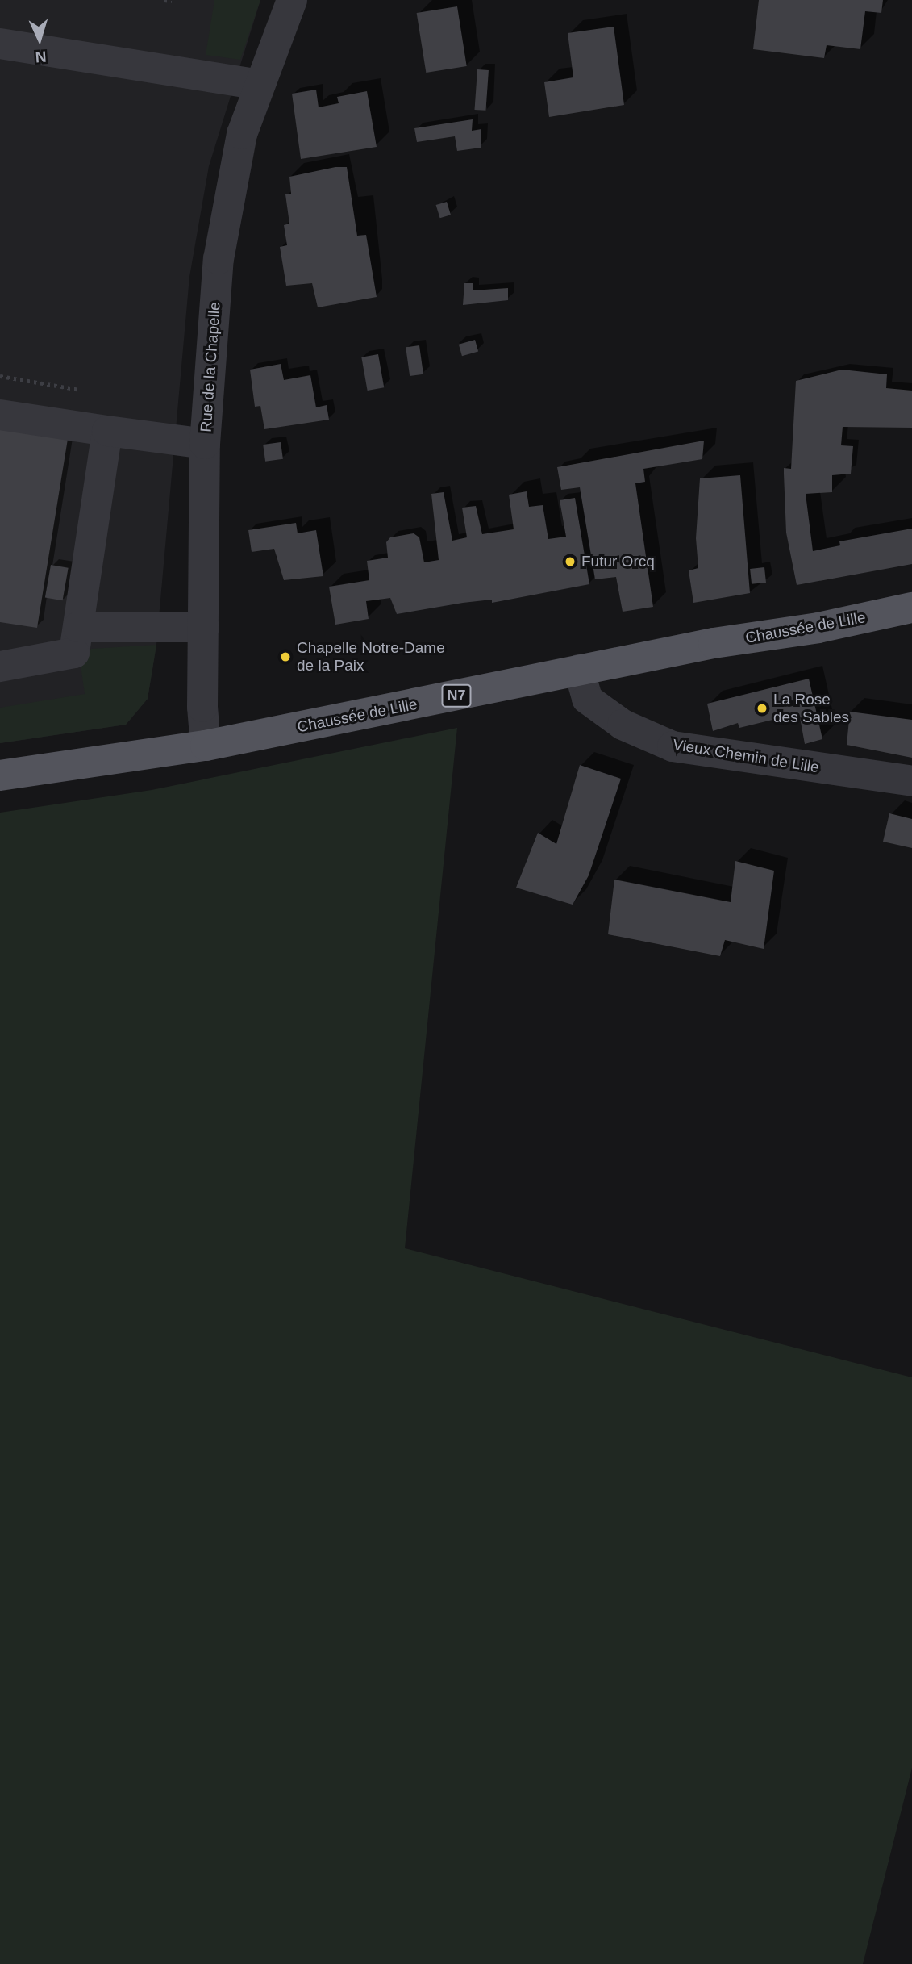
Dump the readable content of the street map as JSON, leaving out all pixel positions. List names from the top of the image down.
{
  "streets": {
    "main road": ["Chaussée de Lille", "N7"],
    "street": ["Rue de la Chapelle", "Vieux Chemin de Lille"]
  },
  "crossings": [
    ["Rue de la Chapelle", "Chaussée de Lille"],
    ["Chaussée de Lille", "Vieux Chemin de Lille"]
  ],
  "places": ["Futur Orcq", "Chapelle Notre-Dame de la Paix", "La Rose des Sables"],
  "north": "bottom"
}
